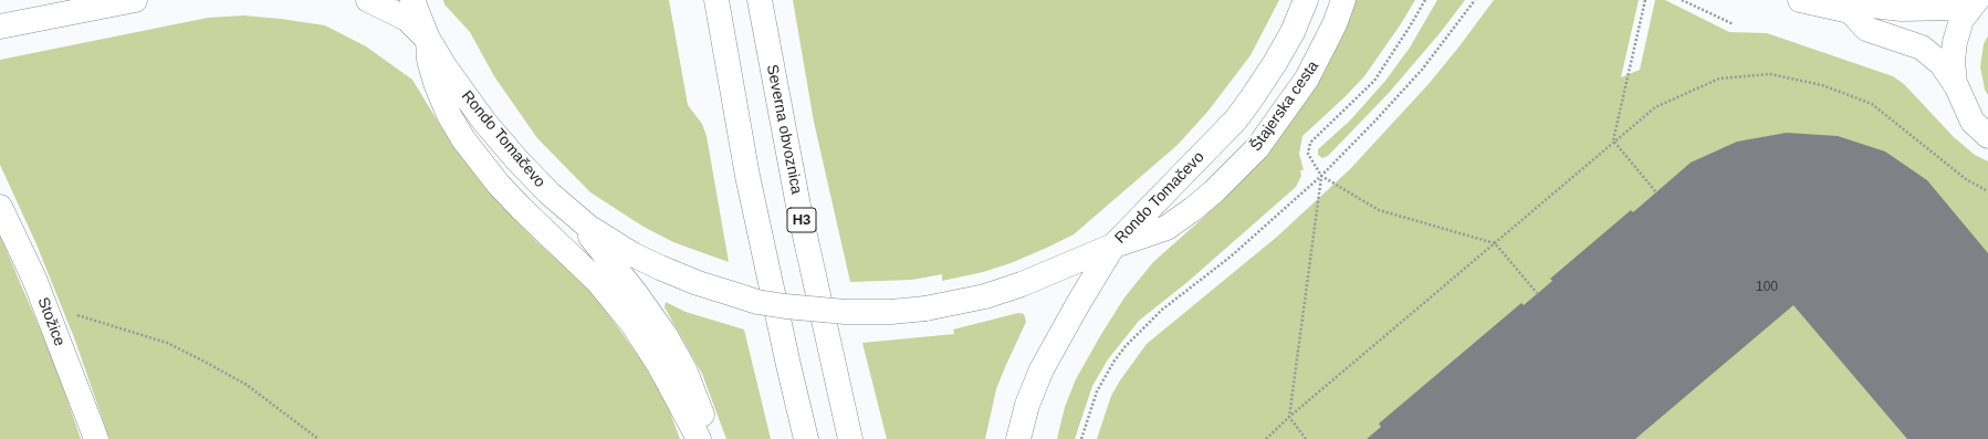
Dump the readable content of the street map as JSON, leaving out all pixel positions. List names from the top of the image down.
{
  "streets": {
    "main road": [
      "Štajerska cesta",
      "Severna obvoznica",
      "Rondo Tomačevo",
      "H3",
      "Stožice"
    ]
  },
  "crossings": [
    ["Štajerska cesta", "Rondo Tomačevo"]
  ],
  "house_numbers": ["100"]
}
